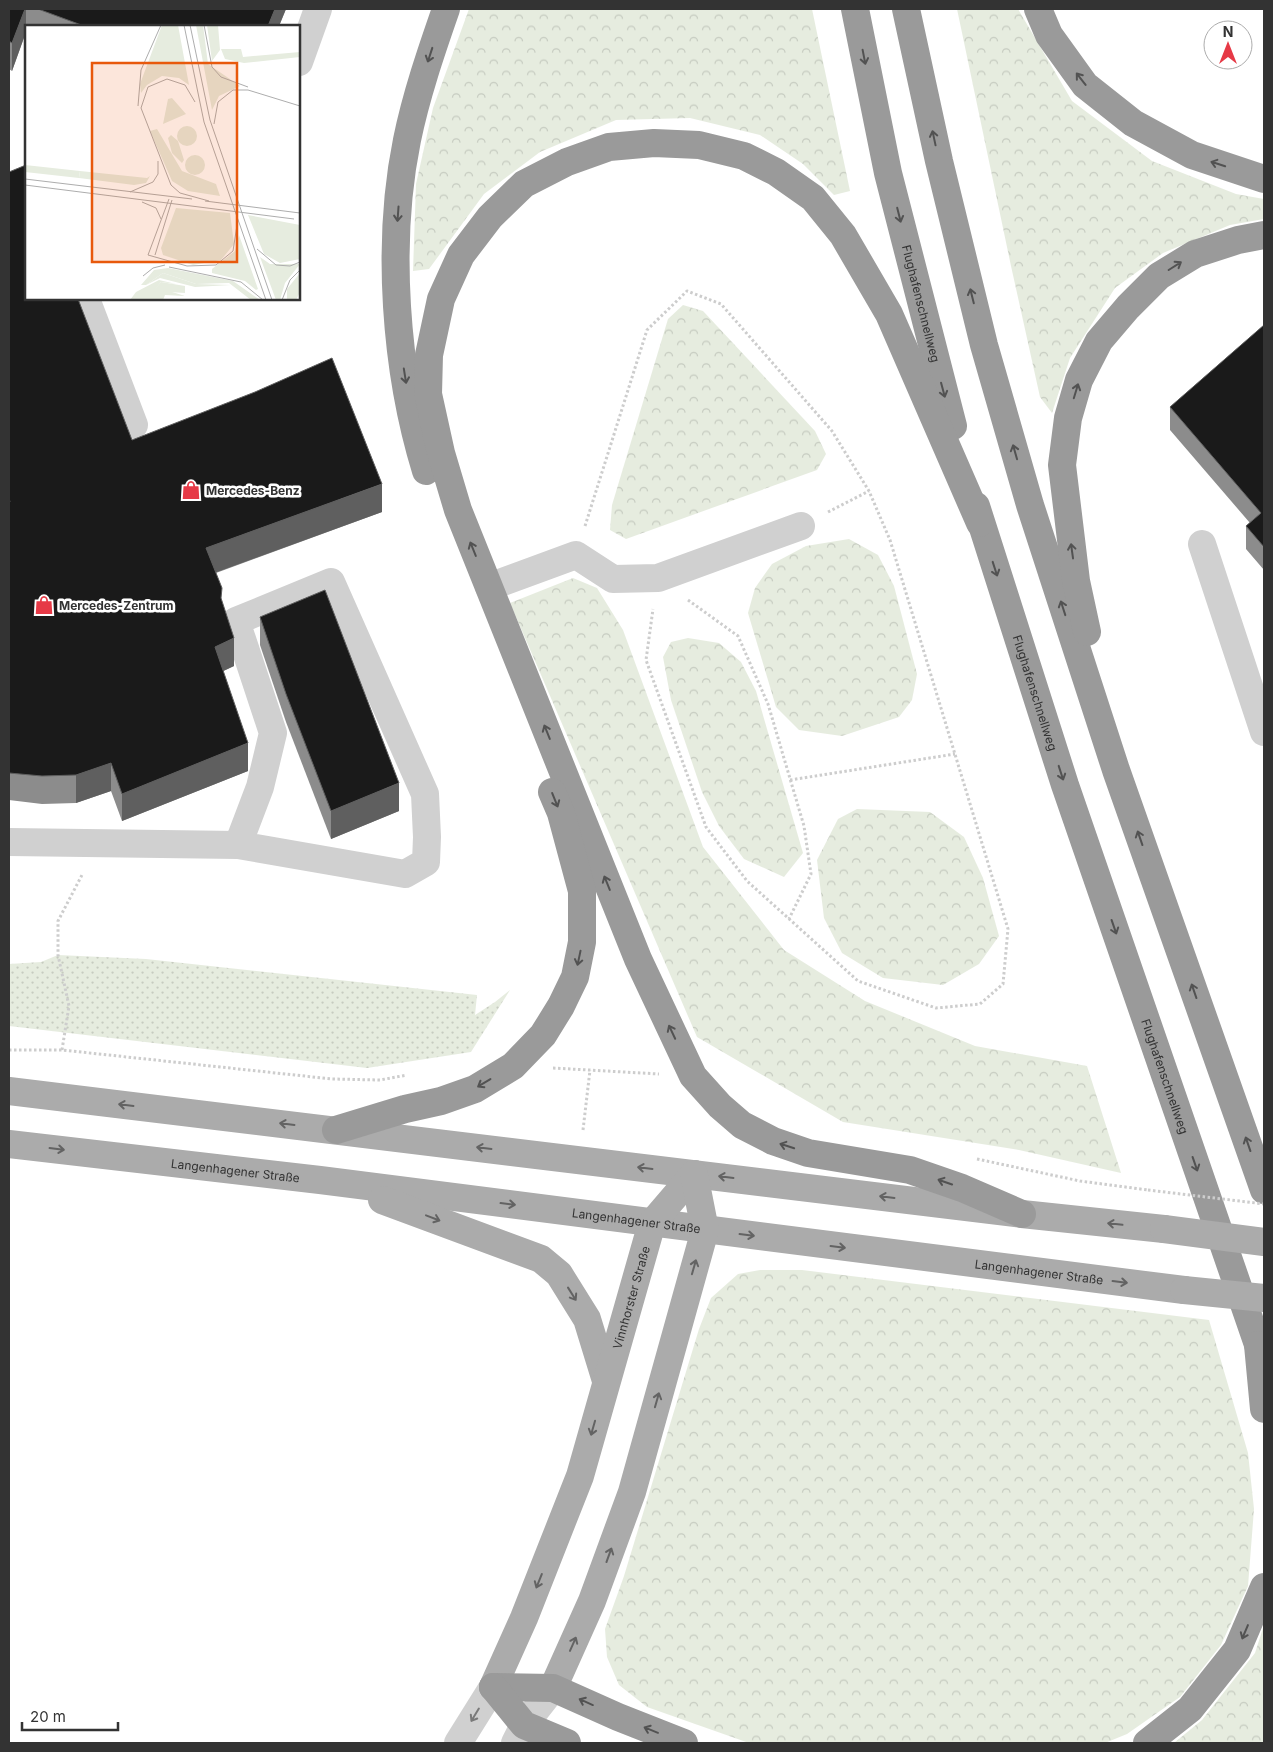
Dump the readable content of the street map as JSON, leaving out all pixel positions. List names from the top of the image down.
{
  "streets": {
    "highway": ["Flughafenschnellweg"],
    "main road": ["Langenhagener Straße", "Vinnhorster Straße"]
  },
  "crossings": [
    ["Langenhagener Straße", "Vinnhorster Straße"]
  ],
  "places": {
    "shop": ["Mercedes-Benz", "Mercedes-Zentrum"]
  },
  "scale_bar": "20 m",
  "north": "top"
}
